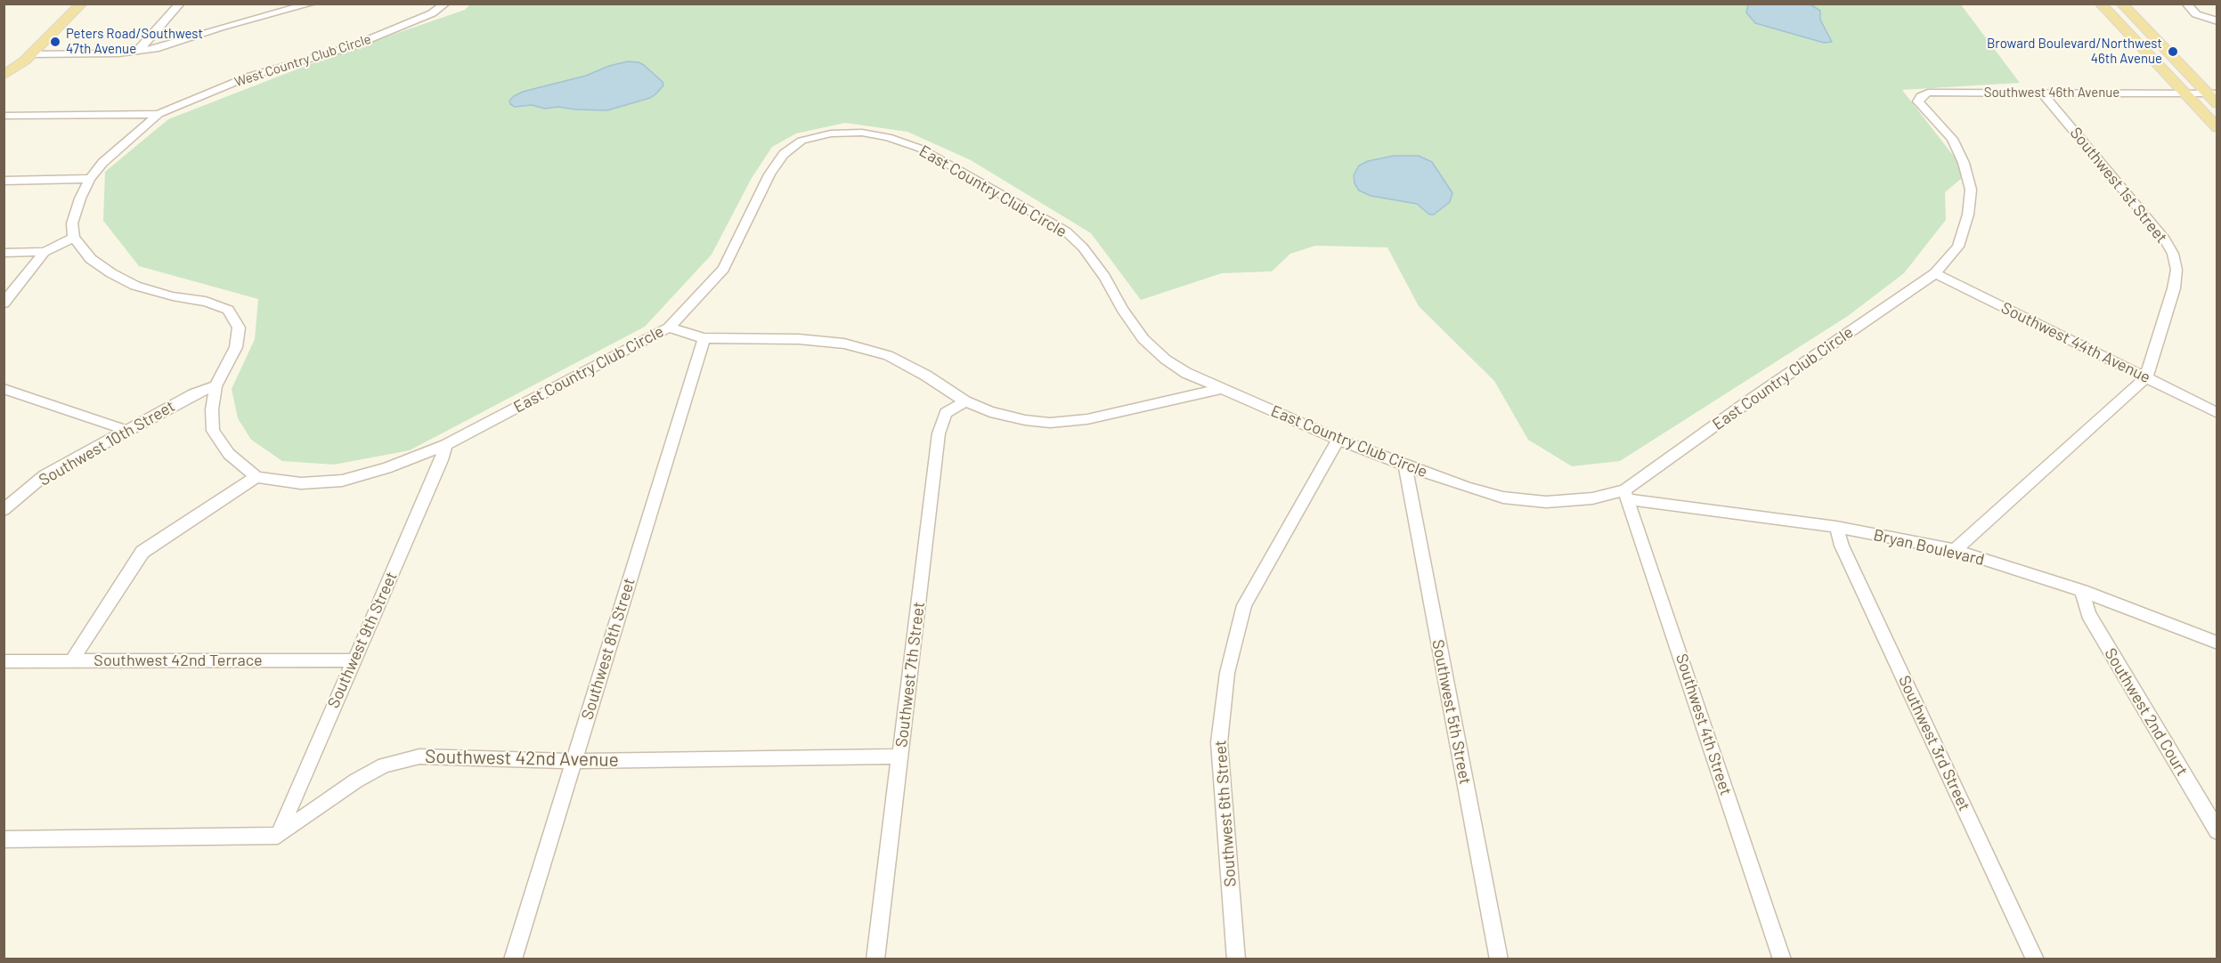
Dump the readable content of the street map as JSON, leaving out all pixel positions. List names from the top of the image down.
{
  "streets": {
    "street": [
      "West Country Club Circle",
      "Southwest 46th Avenue",
      "Southwest 1st Street",
      "East Country Club Circle",
      "Southwest 44th Avenue",
      "Southwest 10th Street",
      "Bryan Boulevard",
      "Southwest 9th Street",
      "Southwest 8th Street",
      "Southwest 42nd Terrace",
      "Southwest 7th Street",
      "Southwest 5th Street",
      "Southwest 2nd Court",
      "Southwest 4th Street",
      "Southwest 3rd Street",
      "Southwest 42nd Avenue",
      "Southwest 6th Street"
    ]
  },
  "crossings": [
    ["Southwest 46th Avenue", "Southwest 1st Street"],
    ["Southwest 46th Avenue", "East Country Club Circle"],
    ["Southwest 1st Street", "Southwest 44th Avenue"],
    ["East Country Club Circle", "Southwest 44th Avenue"],
    ["East Country Club Circle", "Bryan Boulevard"],
    ["East Country Club Circle", "Southwest 9th Street"],
    ["East Country Club Circle", "Southwest 5th Street"],
    ["East Country Club Circle", "Southwest 4th Street"],
    ["East Country Club Circle", "Southwest 6th Street"],
    ["Bryan Boulevard", "Southwest 2nd Court"],
    ["Bryan Boulevard", "Southwest 4th Street"],
    ["Bryan Boulevard", "Southwest 3rd Street"],
    ["Southwest 9th Street", "Southwest 42nd Terrace"],
    ["Southwest 9th Street", "Southwest 42nd Avenue"],
    ["Southwest 8th Street", "Southwest 42nd Avenue"],
    ["Southwest 7th Street", "Southwest 42nd Avenue"]
  ],
  "places": ["Peters Road/Southwest 47th Avenue", "Broward Boulevard/Northwest 46th Avenue"]
}
